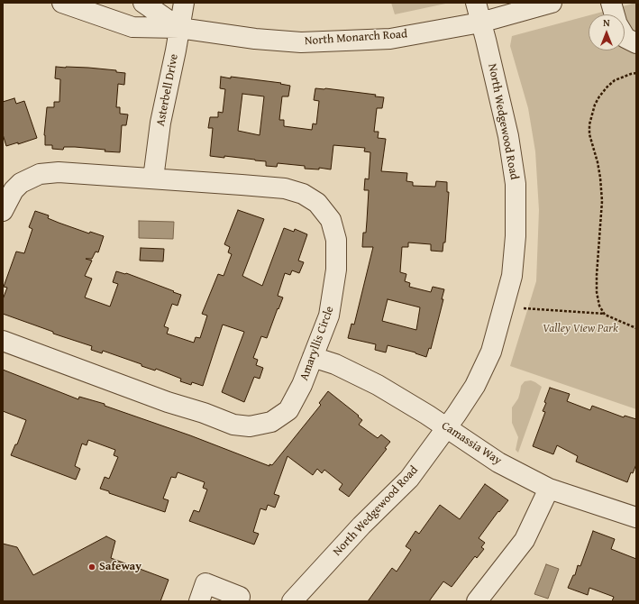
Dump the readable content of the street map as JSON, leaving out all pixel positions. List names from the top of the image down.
{
  "streets": {
    "street": [
      "North Monarch Road",
      "Asterbell Drive",
      "North Wedgewood Road",
      "Amaryllis Circle",
      "Camassia Way"
    ]
  },
  "crossings": [
    ["North Monarch Road", "Asterbell Drive"],
    ["North Monarch Road", "North Wedgewood Road"],
    ["Asterbell Drive", "Amaryllis Circle"],
    ["North Wedgewood Road", "Camassia Way"],
    ["Amaryllis Circle", "Camassia Way"]
  ],
  "parks": ["Valley View Park"],
  "places": ["Safeway"],
  "north": "top"
}
